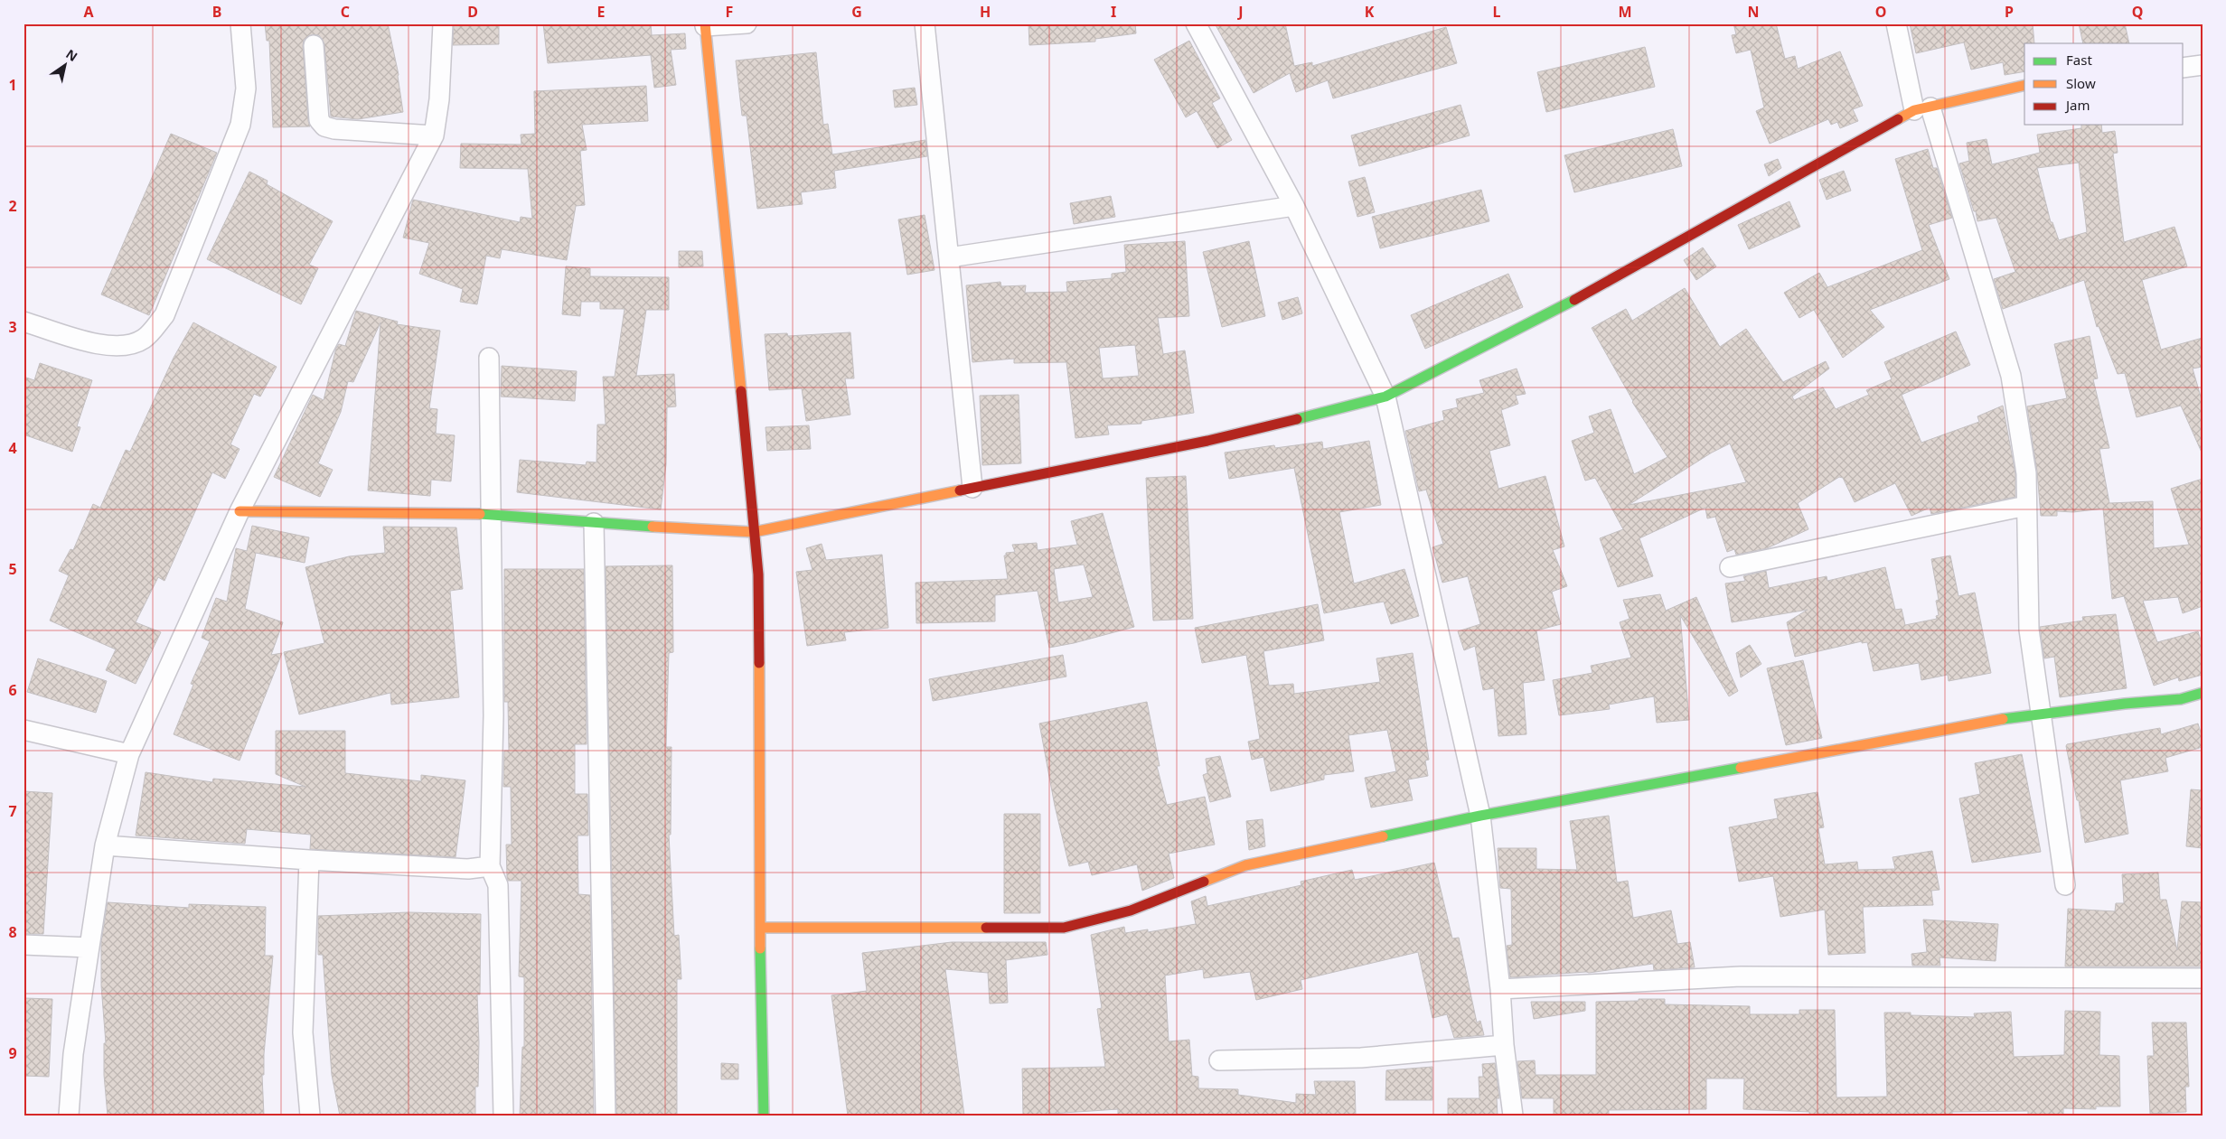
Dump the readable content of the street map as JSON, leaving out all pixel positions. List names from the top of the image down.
{
  "legend": ["Fast", "Slow", "Jam"],
  "north": "top right",
  "grid": {
    "columns": [
      "A",
      "B",
      "C",
      "D",
      "E",
      "F",
      "G",
      "H",
      "I",
      "J",
      "K",
      "L",
      "M",
      "N",
      "O",
      "P",
      "Q"
    ],
    "rows": [
      "1",
      "2",
      "3",
      "4",
      "5",
      "6",
      "7",
      "8",
      "9"
    ]
  }
}
